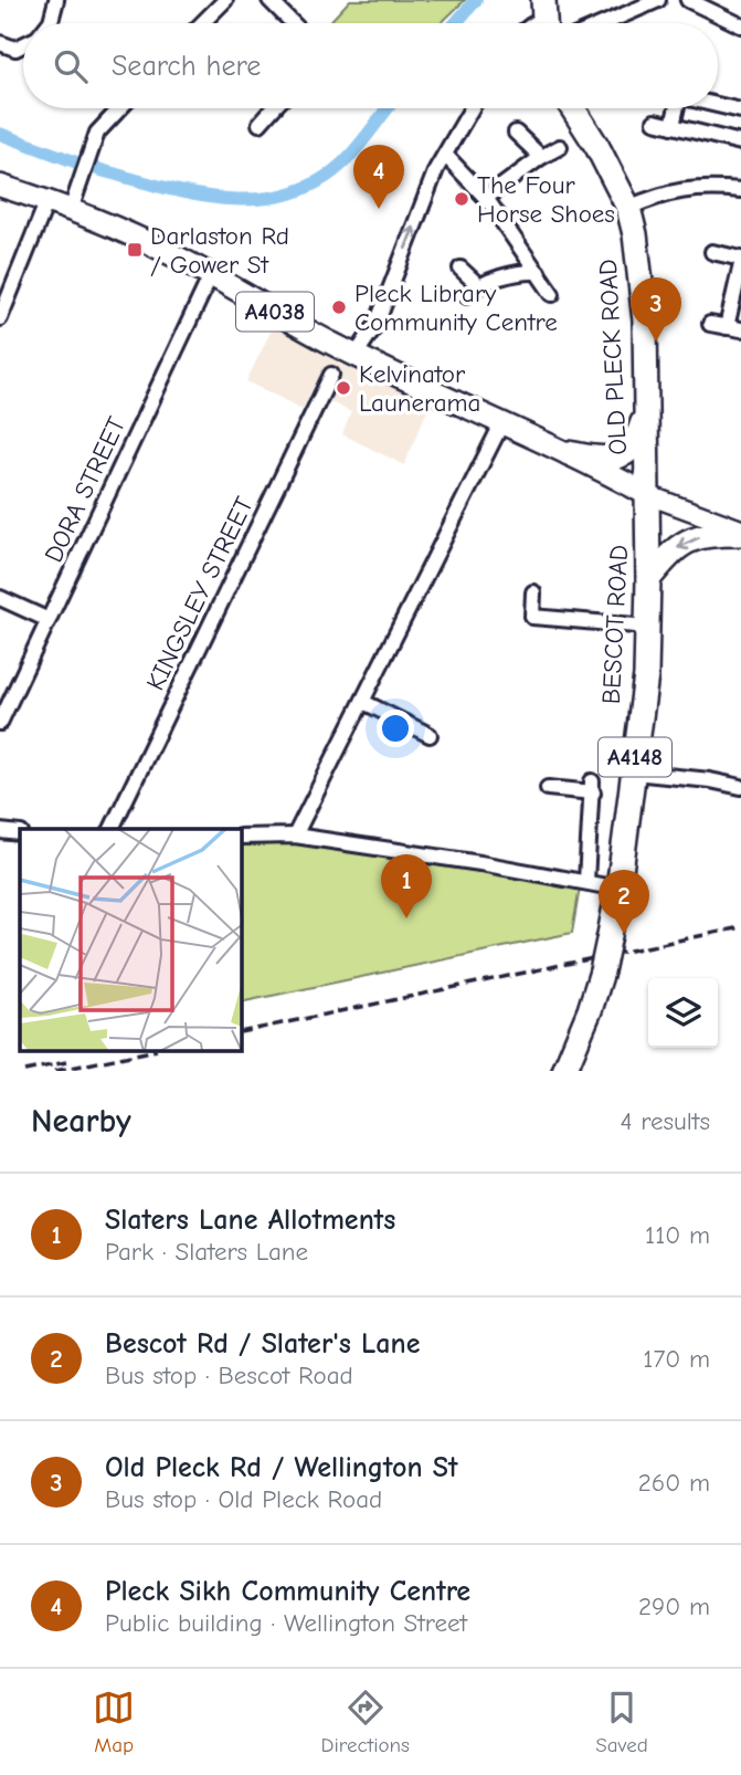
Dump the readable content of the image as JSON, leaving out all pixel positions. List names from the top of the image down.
{
  "streets": {
    "highway": ["OLD PLECK ROAD", "BESCOT ROAD", "A4148"],
    "main road": ["A4038"],
    "street": ["DORA STREET", "KINGSLEY STREET"]
  },
  "crossings": [
    ["A4038", "OLD PLECK ROAD"],
    ["A4038", "DORA STREET"],
    ["A4038", "BESCOT ROAD"],
    ["OLD PLECK ROAD", "BESCOT ROAD"]
  ],
  "places": {
    "other": ["The Four Horse Shoes", "Pleck Library Community Centre", "Kelvinator Launerama"],
    "transit": ["Darlaston Rd / Gower St"]
  },
  "page": {
    "search": "Search here",
    "pins": [
      "4",
      "3",
      "1",
      "2"
    ],
    "heading": ["Nearby", "4 results"],
    "list": [
      {
        "mark": "1",
        "name": "Slaters Lane Allotments",
        "note": "Park · Slaters Lane",
        "value": "110 m"
      },
      {
        "mark": "2",
        "name": "Bescot Rd / Slater's Lane",
        "note": "Bus stop · Bescot Road",
        "value": "170 m"
      },
      {
        "mark": "3",
        "name": "Old Pleck Rd / Wellington St",
        "note": "Bus stop · Old Pleck Road",
        "value": "260 m"
      },
      {
        "mark": "4",
        "name": "Pleck Sikh Community Centre",
        "note": "Public building · Wellington Street",
        "value": "290 m"
      }
    ],
    "nav": ["Map", "Directions", "Saved"]
  }
}
